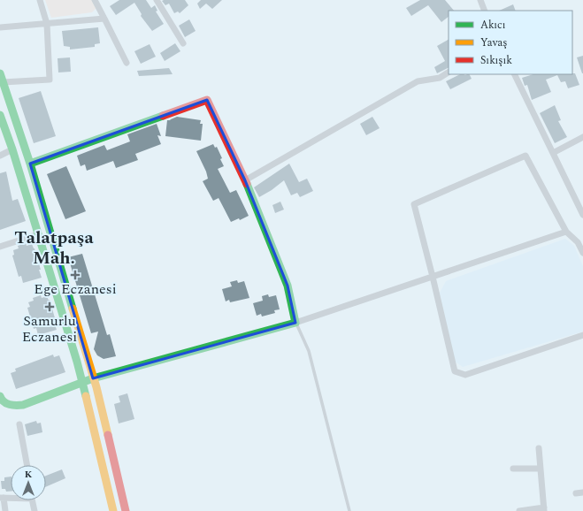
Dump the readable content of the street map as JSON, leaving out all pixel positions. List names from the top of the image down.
{
  "districts": ["Talatpaşa Mah."],
  "places": {
    "health": ["Ege Eczanesi", "Samurlu Eczanesi"]
  },
  "legend": ["Akıcı", "Yavaş", "Sıkışık"],
  "north": "top"
}
